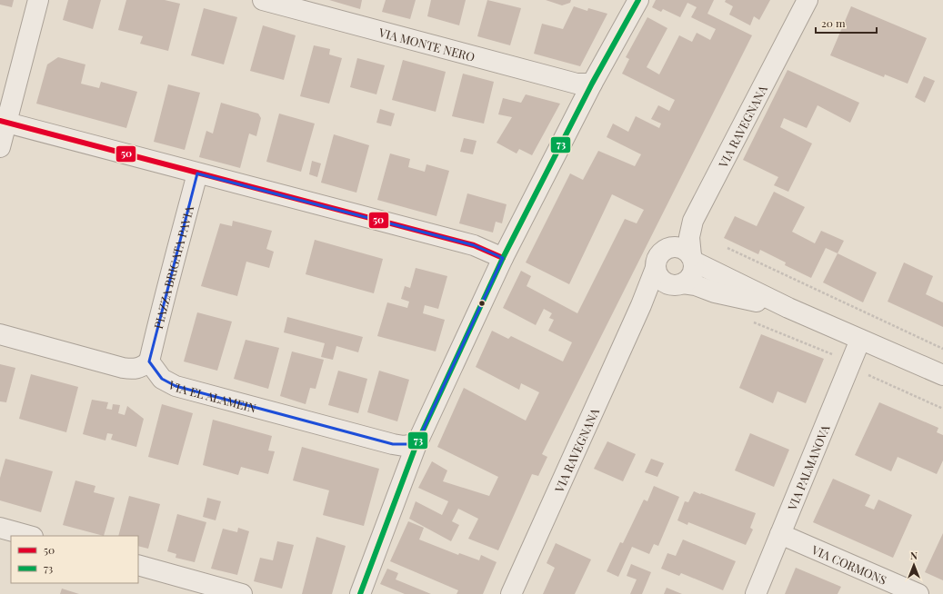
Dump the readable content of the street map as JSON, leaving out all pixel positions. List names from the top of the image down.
{
  "streets": {
    "street": [
      "VIA MONTE NERO",
      "VIA RAVEGNANA",
      "PIAZZA BRIGATA PAVIA",
      "VIA EL ALAMEIN",
      "VIA PALMANOVA",
      "VIA CORMONS"
    ]
  },
  "crossings": [
    ["PIAZZA BRIGATA PAVIA", "VIA EL ALAMEIN"],
    ["VIA PALMANOVA", "VIA CORMONS"]
  ],
  "lines": ["transit line 73", "transit line 50"],
  "legend": ["50", "73"],
  "scale_bar": "20 m",
  "north": "top"
}
